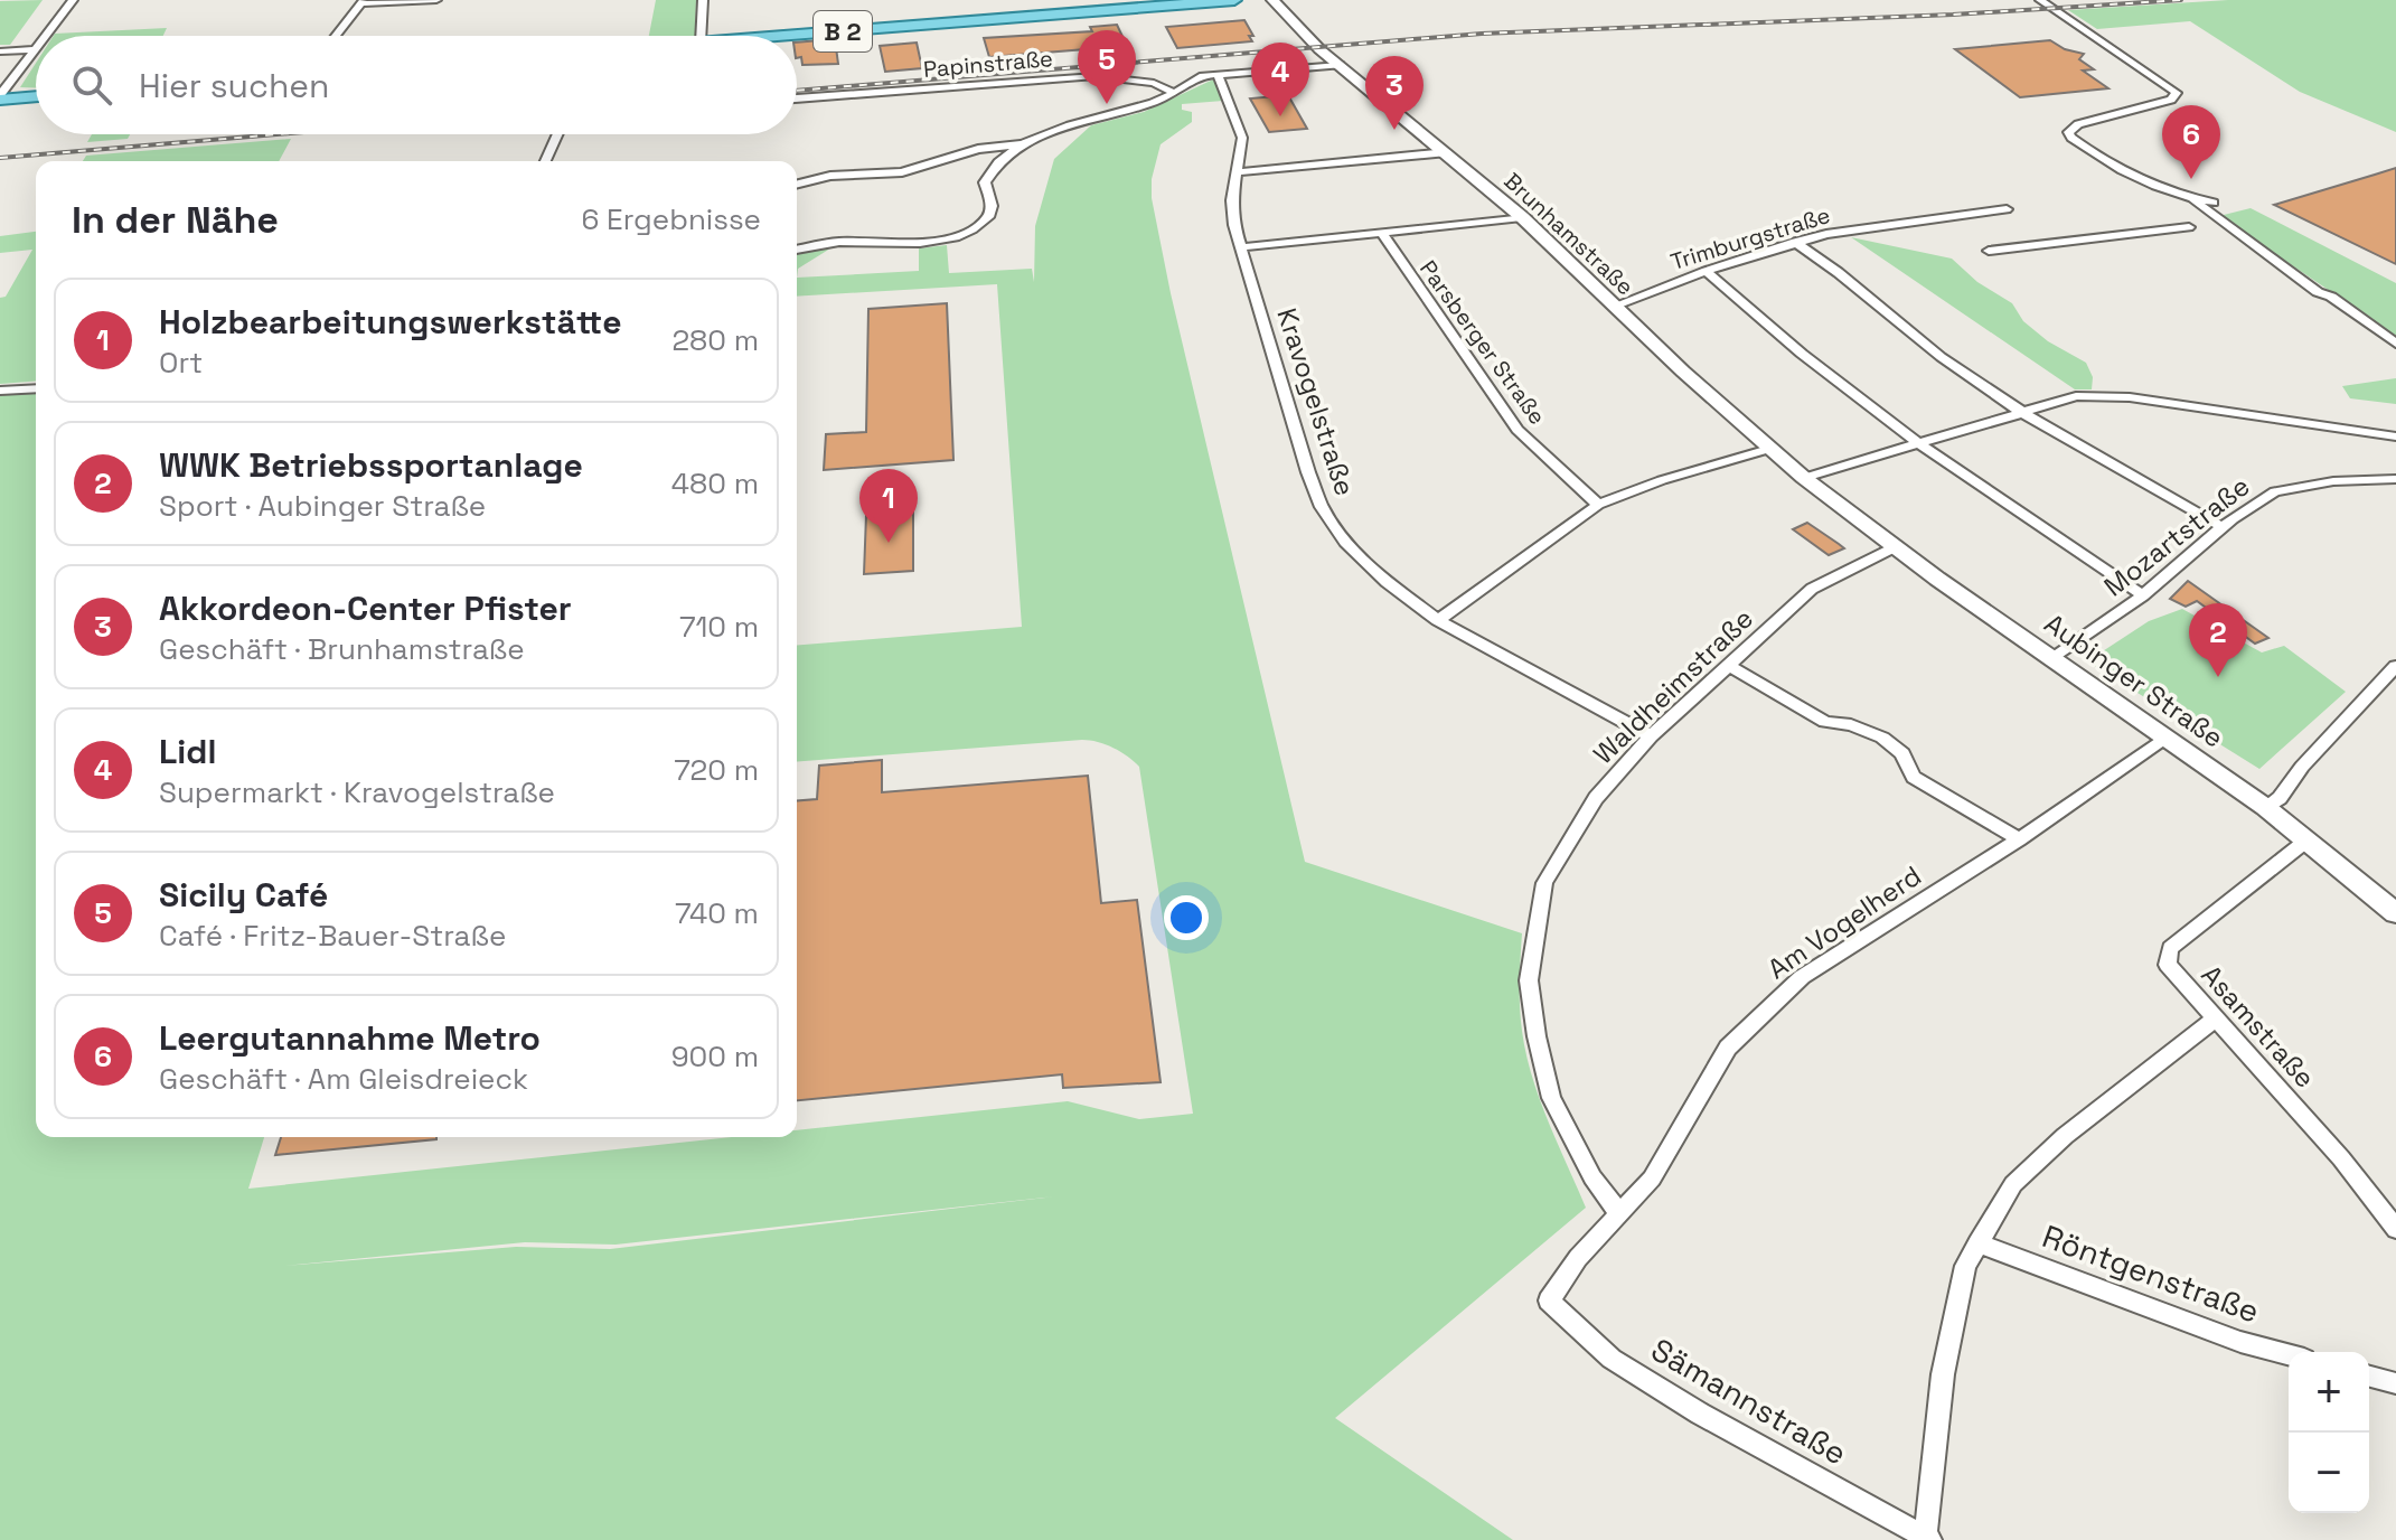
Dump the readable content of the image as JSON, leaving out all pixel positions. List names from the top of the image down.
{
  "streets": {
    "main road": ["B 2"],
    "street": [
      "Papinstraße",
      "Brunhamstraße",
      "Trimburgstraße",
      "Parsberger Straße",
      "Kravogelstraße",
      "Mozartstraße",
      "Aubinger Straße",
      "Waldheimstraße",
      "Am Vogelherd",
      "Asamstraße",
      "Röntgenstraße",
      "Sämannstraße"
    ]
  },
  "crossings": [
    ["Brunhamstraße", "Trimburgstraße"],
    ["Brunhamstraße", "Aubinger Straße"],
    ["Kravogelstraße", "Waldheimstraße"],
    ["Mozartstraße", "Aubinger Straße"],
    ["Aubinger Straße", "Waldheimstraße"],
    ["Aubinger Straße", "Am Vogelherd"],
    ["Aubinger Straße", "Asamstraße"],
    ["Waldheimstraße", "Am Vogelherd"],
    ["Am Vogelherd", "Sämannstraße"]
  ],
  "page": {
    "pins": [
      "5",
      "4",
      "3",
      "6",
      "1",
      "2"
    ],
    "search": "Hier suchen",
    "heading": ["In der Nähe", "6 Ergebnisse"],
    "list": [
      {
        "mark": "1",
        "name": "Holzbearbeitungswerkstätte",
        "note": "Ort",
        "value": "280 m"
      },
      {
        "mark": "2",
        "name": "WWK Betriebssportanlage",
        "note": "Sport · Aubinger Straße",
        "value": "480 m"
      },
      {
        "mark": "3",
        "name": "Akkordeon-Center Pfister",
        "note": "Geschäft · Brunhamstraße",
        "value": "710 m"
      },
      {
        "mark": "4",
        "name": "Lidl",
        "note": "Supermarkt · Kravogelstraße",
        "value": "720 m"
      },
      {
        "mark": "5",
        "name": "Sicily Café",
        "note": "Café · Fritz-Bauer-Straße",
        "value": "740 m"
      },
      {
        "mark": "6",
        "name": "Leergutannahme Metro",
        "note": "Geschäft · Am Gleisdreieck",
        "value": "900 m"
      }
    ],
    "map_buttons": ["+", "−"]
  }
}
